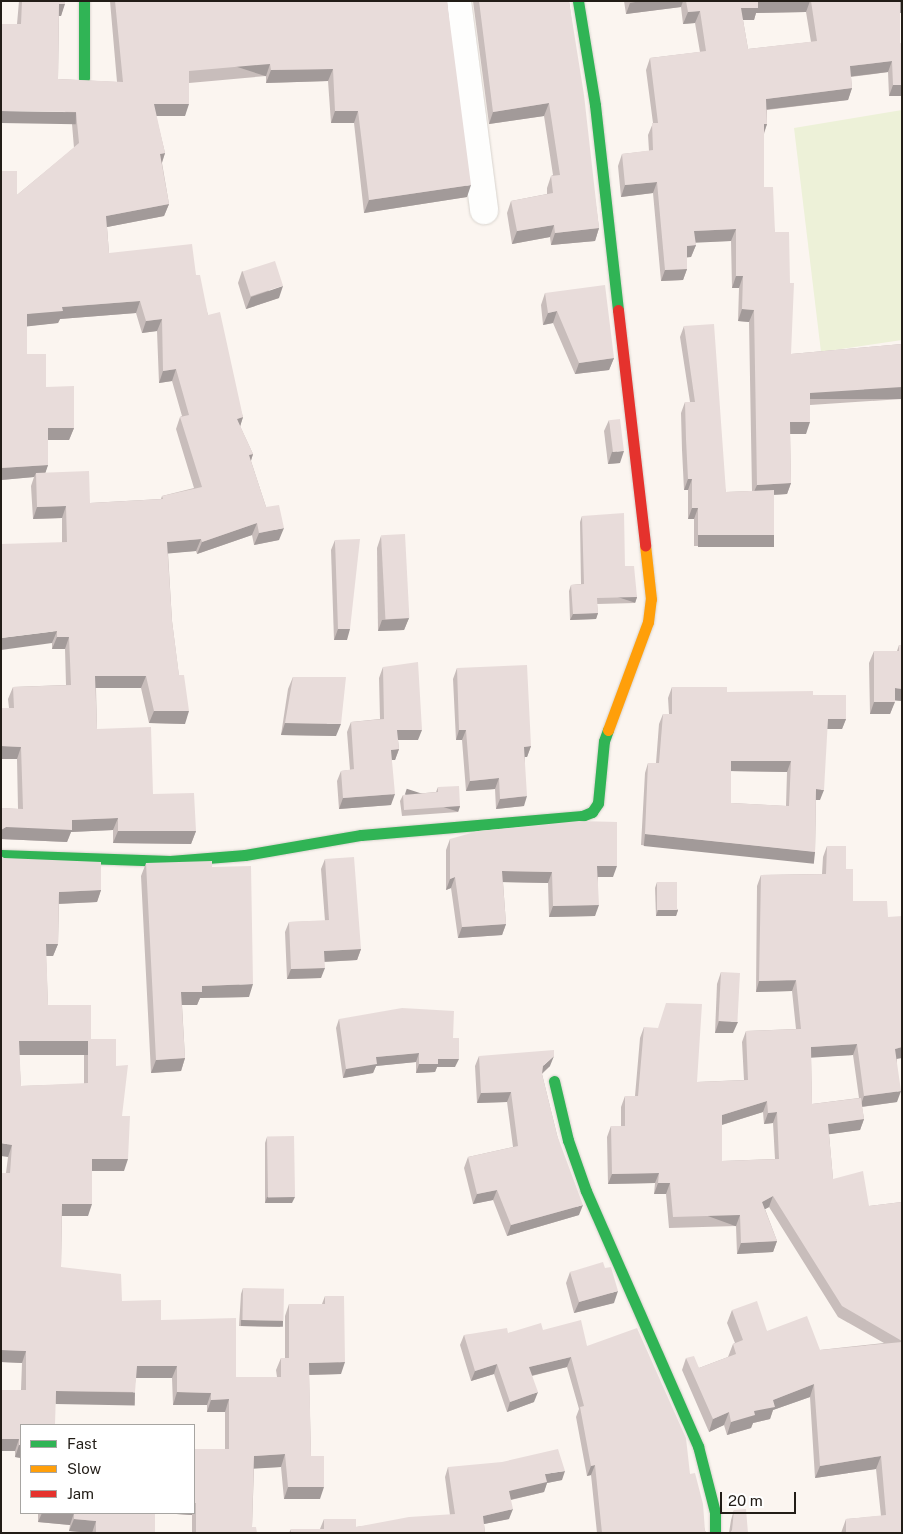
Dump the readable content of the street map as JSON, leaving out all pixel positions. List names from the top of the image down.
{
  "legend": ["Fast", "Slow", "Jam"],
  "scale_bar": "20 m"
}
